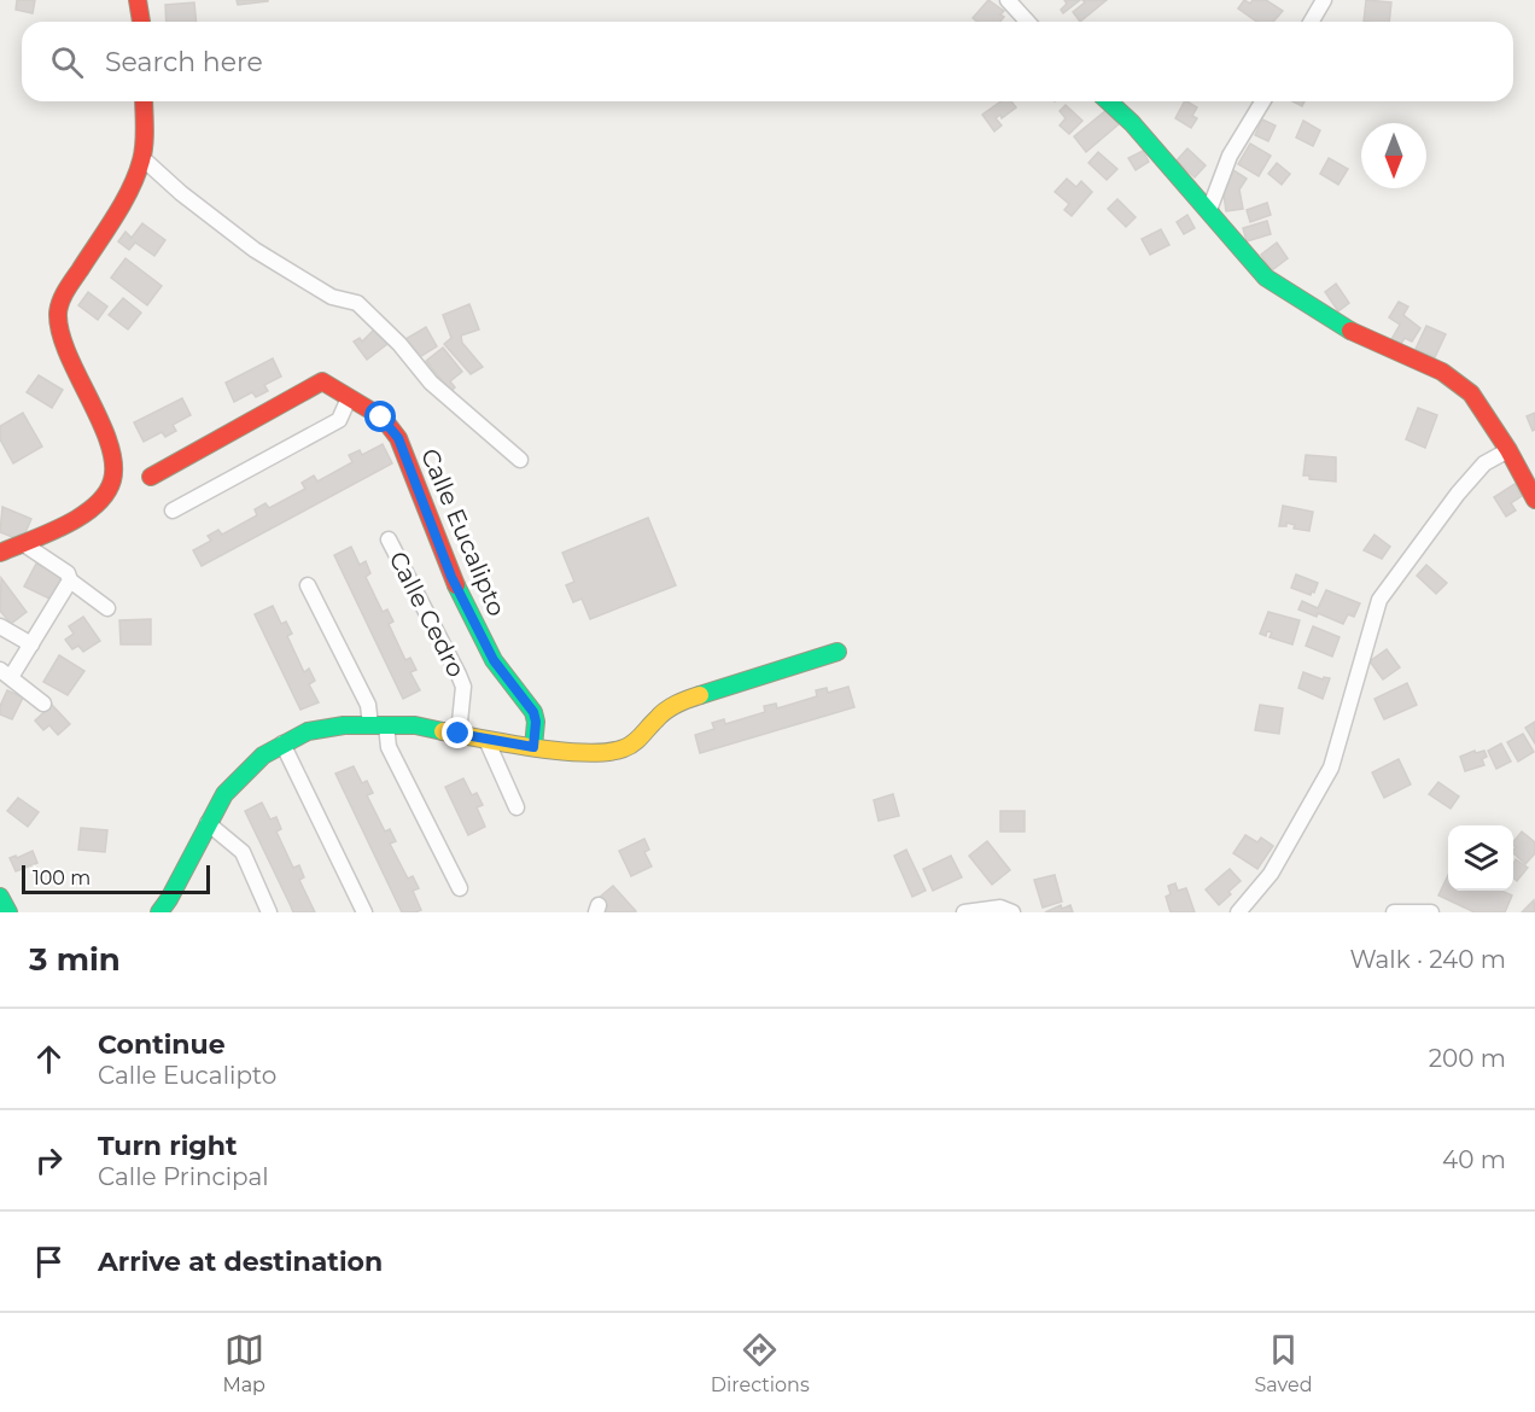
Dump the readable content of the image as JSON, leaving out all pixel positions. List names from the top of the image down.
{
  "streets": {
    "street": ["Calle Eucalipto", "Calle Cedro"]
  },
  "scale_bar": "100 m",
  "north": "bottom",
  "page": {
    "search": "Search here",
    "scale": "100 m",
    "heading": ["3 min", "Walk · 240 m"],
    "list": [
      ["Continue", "Calle Eucalipto", "200 m"],
      ["Turn right", "Calle Principal", "40 m"],
      "Arrive at destination"
    ],
    "nav": ["Map", "Directions", "Saved"]
  }
}
